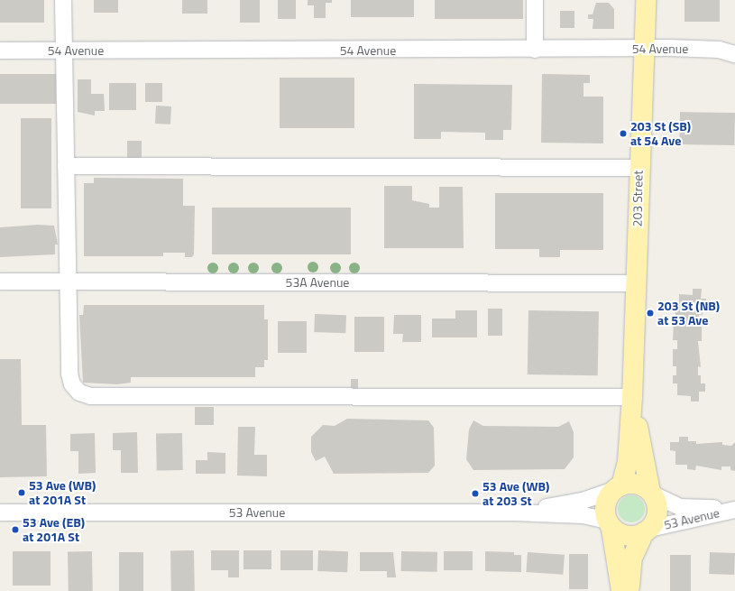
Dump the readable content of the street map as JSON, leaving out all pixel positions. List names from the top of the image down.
{
  "streets": {
    "main road": ["203 Street"],
    "street": ["54 Avenue", "53A Avenue", "53 Avenue"]
  },
  "crossings": [
    ["54 Avenue", "203 Street"],
    ["203 Street", "53A Avenue"],
    ["203 Street", "53 Avenue"]
  ],
  "places": [
    "203 St (SB) at 54 Ave",
    "203 St (NB) at 53 Ave",
    "53 Ave (WB) at 201A St",
    "53 Ave (WB) at 203 St",
    "53 Ave (EB) at 201A St"
  ]
}
